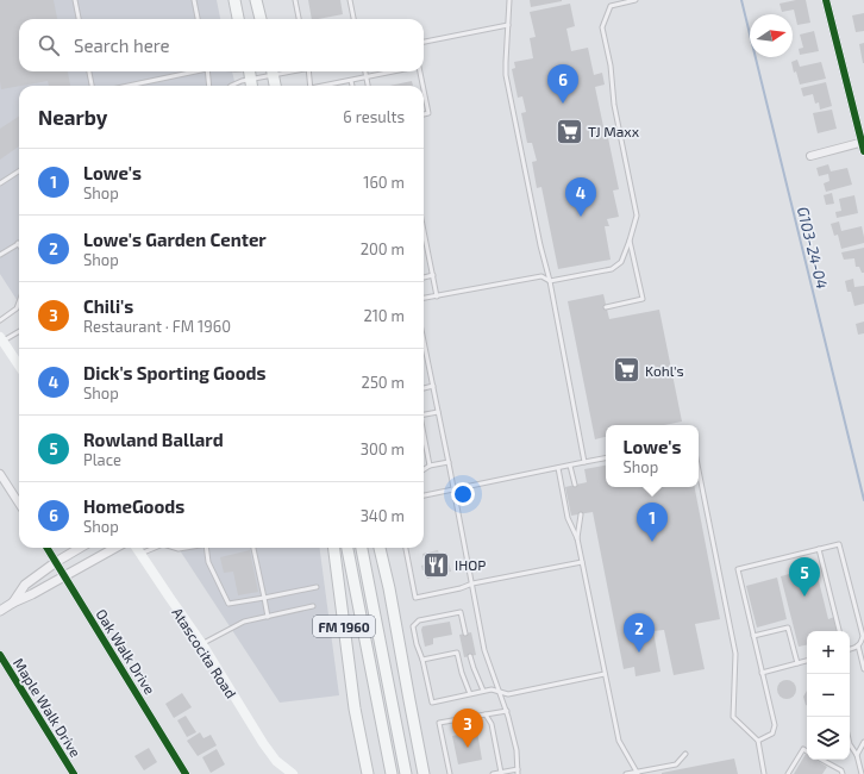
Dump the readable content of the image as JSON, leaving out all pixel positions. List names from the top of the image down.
{
  "streets": {
    "main road": ["FM 1960", "Atascocita Road"],
    "street": ["Oak Walk Drive", "Maple Walk Drive"]
  },
  "water": ["G103-24-04"],
  "places": {
    "supermarket": ["TJ Maxx", "Kohl's"],
    "restaurant": ["IHOP"]
  },
  "north": "right",
  "page": {
    "search": "Search here",
    "pins": [
      "6",
      "4",
      "1",
      "5",
      "2",
      "3"
    ],
    "heading": ["Nearby", "6 results"],
    "list": [
      {
        "mark": "1",
        "name": "Lowe's",
        "note": "Shop",
        "value": "160 m"
      },
      {
        "mark": "2",
        "name": "Lowe's Garden Center",
        "note": "Shop",
        "value": "200 m"
      },
      {
        "mark": "3",
        "name": "Chili's",
        "note": "Restaurant · FM 1960",
        "value": "210 m"
      },
      {
        "mark": "4",
        "name": "Dick's Sporting Goods",
        "note": "Shop",
        "value": "250 m"
      },
      {
        "mark": "5",
        "name": "Rowland Ballard",
        "note": "Place",
        "value": "300 m"
      },
      {
        "mark": "6",
        "name": "HomeGoods",
        "note": "Shop",
        "value": "340 m"
      }
    ],
    "popup": ["Lowe's", "Shop"],
    "map_buttons": ["+", "−"]
  }
}
